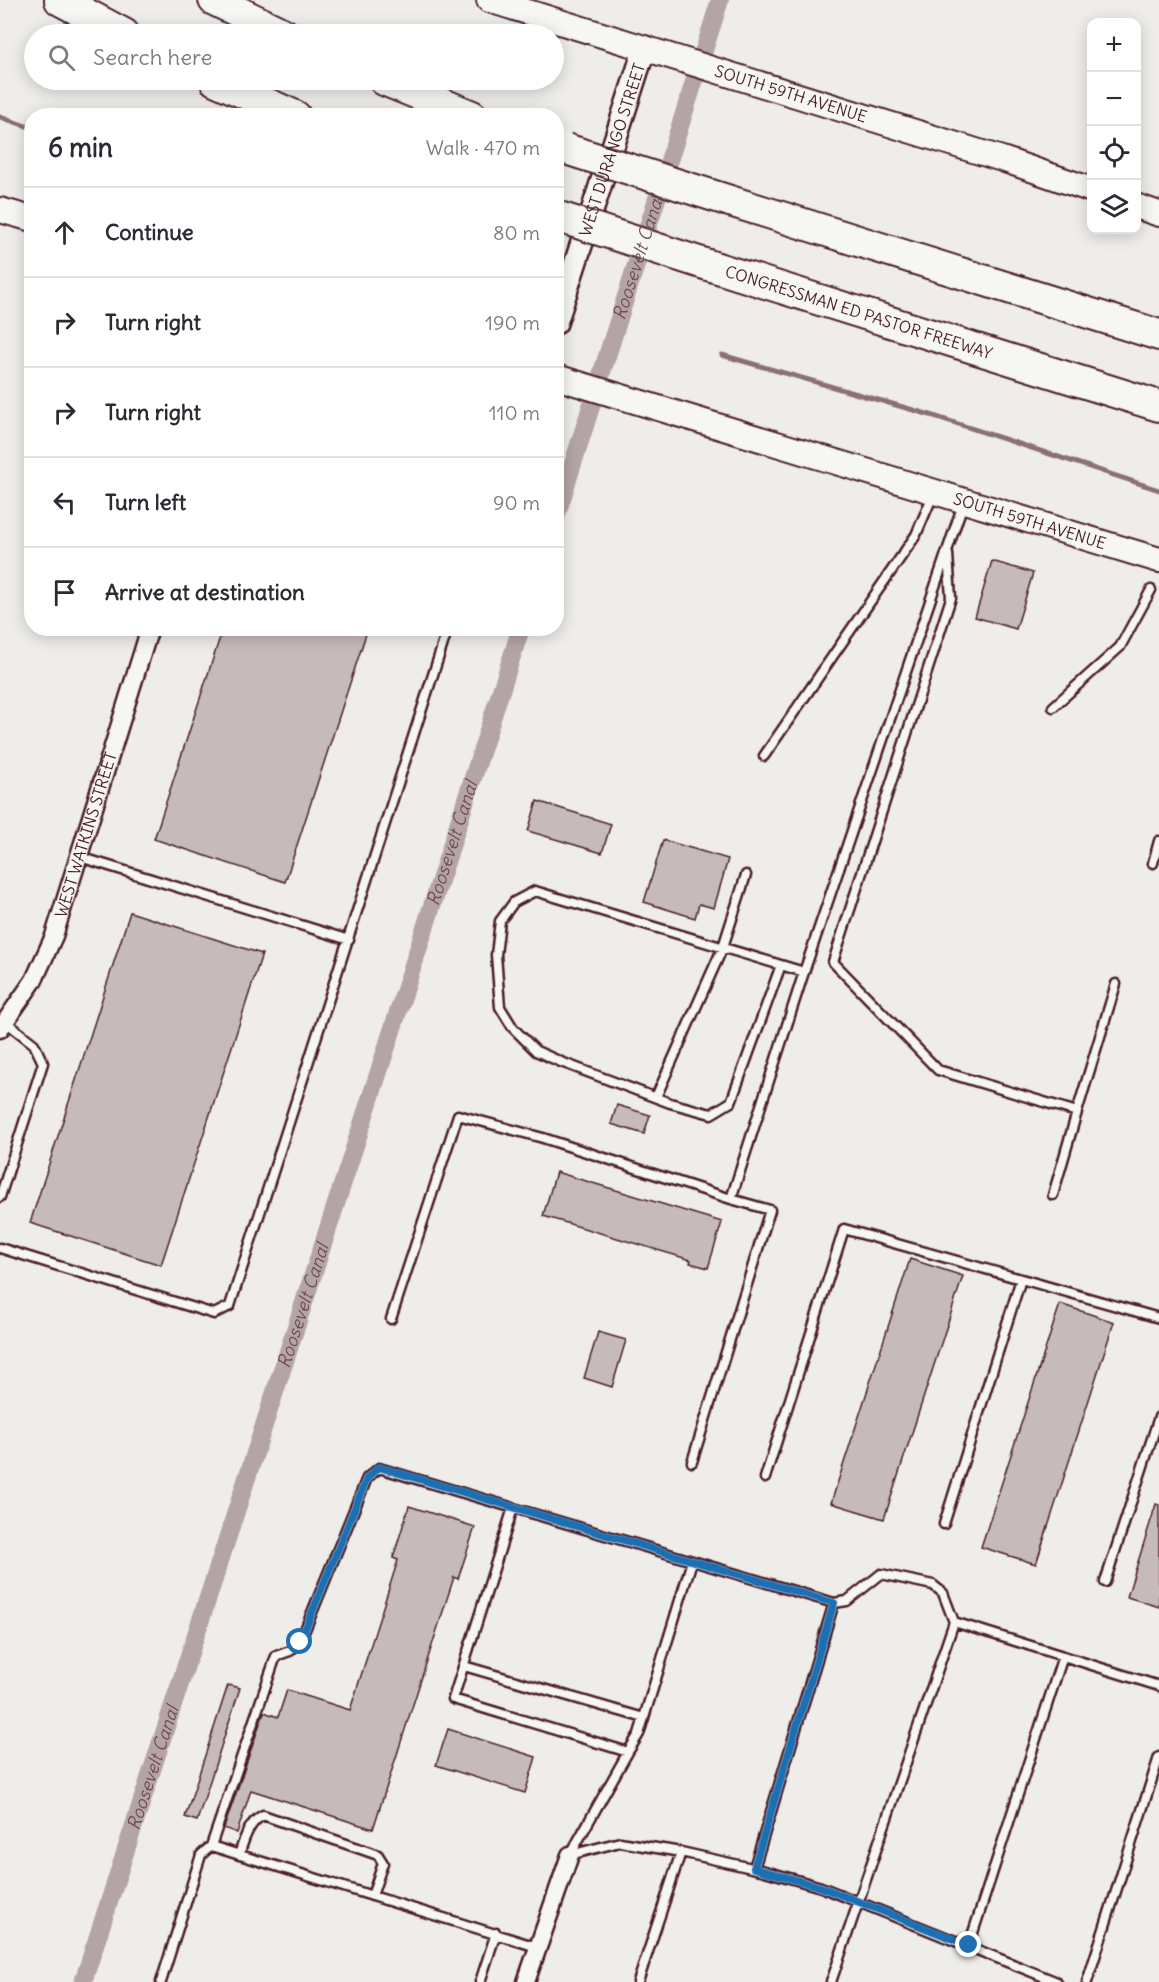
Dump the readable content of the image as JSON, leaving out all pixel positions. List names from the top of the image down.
{
  "streets": {
    "highway": ["CONGRESSMAN ED PASTOR FREEWAY"],
    "main road": ["SOUTH 59TH AVENUE"],
    "street": ["WEST DURANGO STREET", "WEST WATKINS STREET"]
  },
  "crossings": [
    ["SOUTH 59TH AVENUE", "WEST DURANGO STREET"]
  ],
  "water": ["Roosevelt Canal"],
  "page": {
    "map_buttons": ["+", "−"],
    "search": "Search here",
    "heading": ["6 min", "Walk · 470 m"],
    "list": [
      ["Continue", "80 m"],
      ["Turn right", "190 m"],
      ["Turn right", "110 m"],
      ["Turn left", "90 m"],
      "Arrive at destination"
    ]
  }
}
